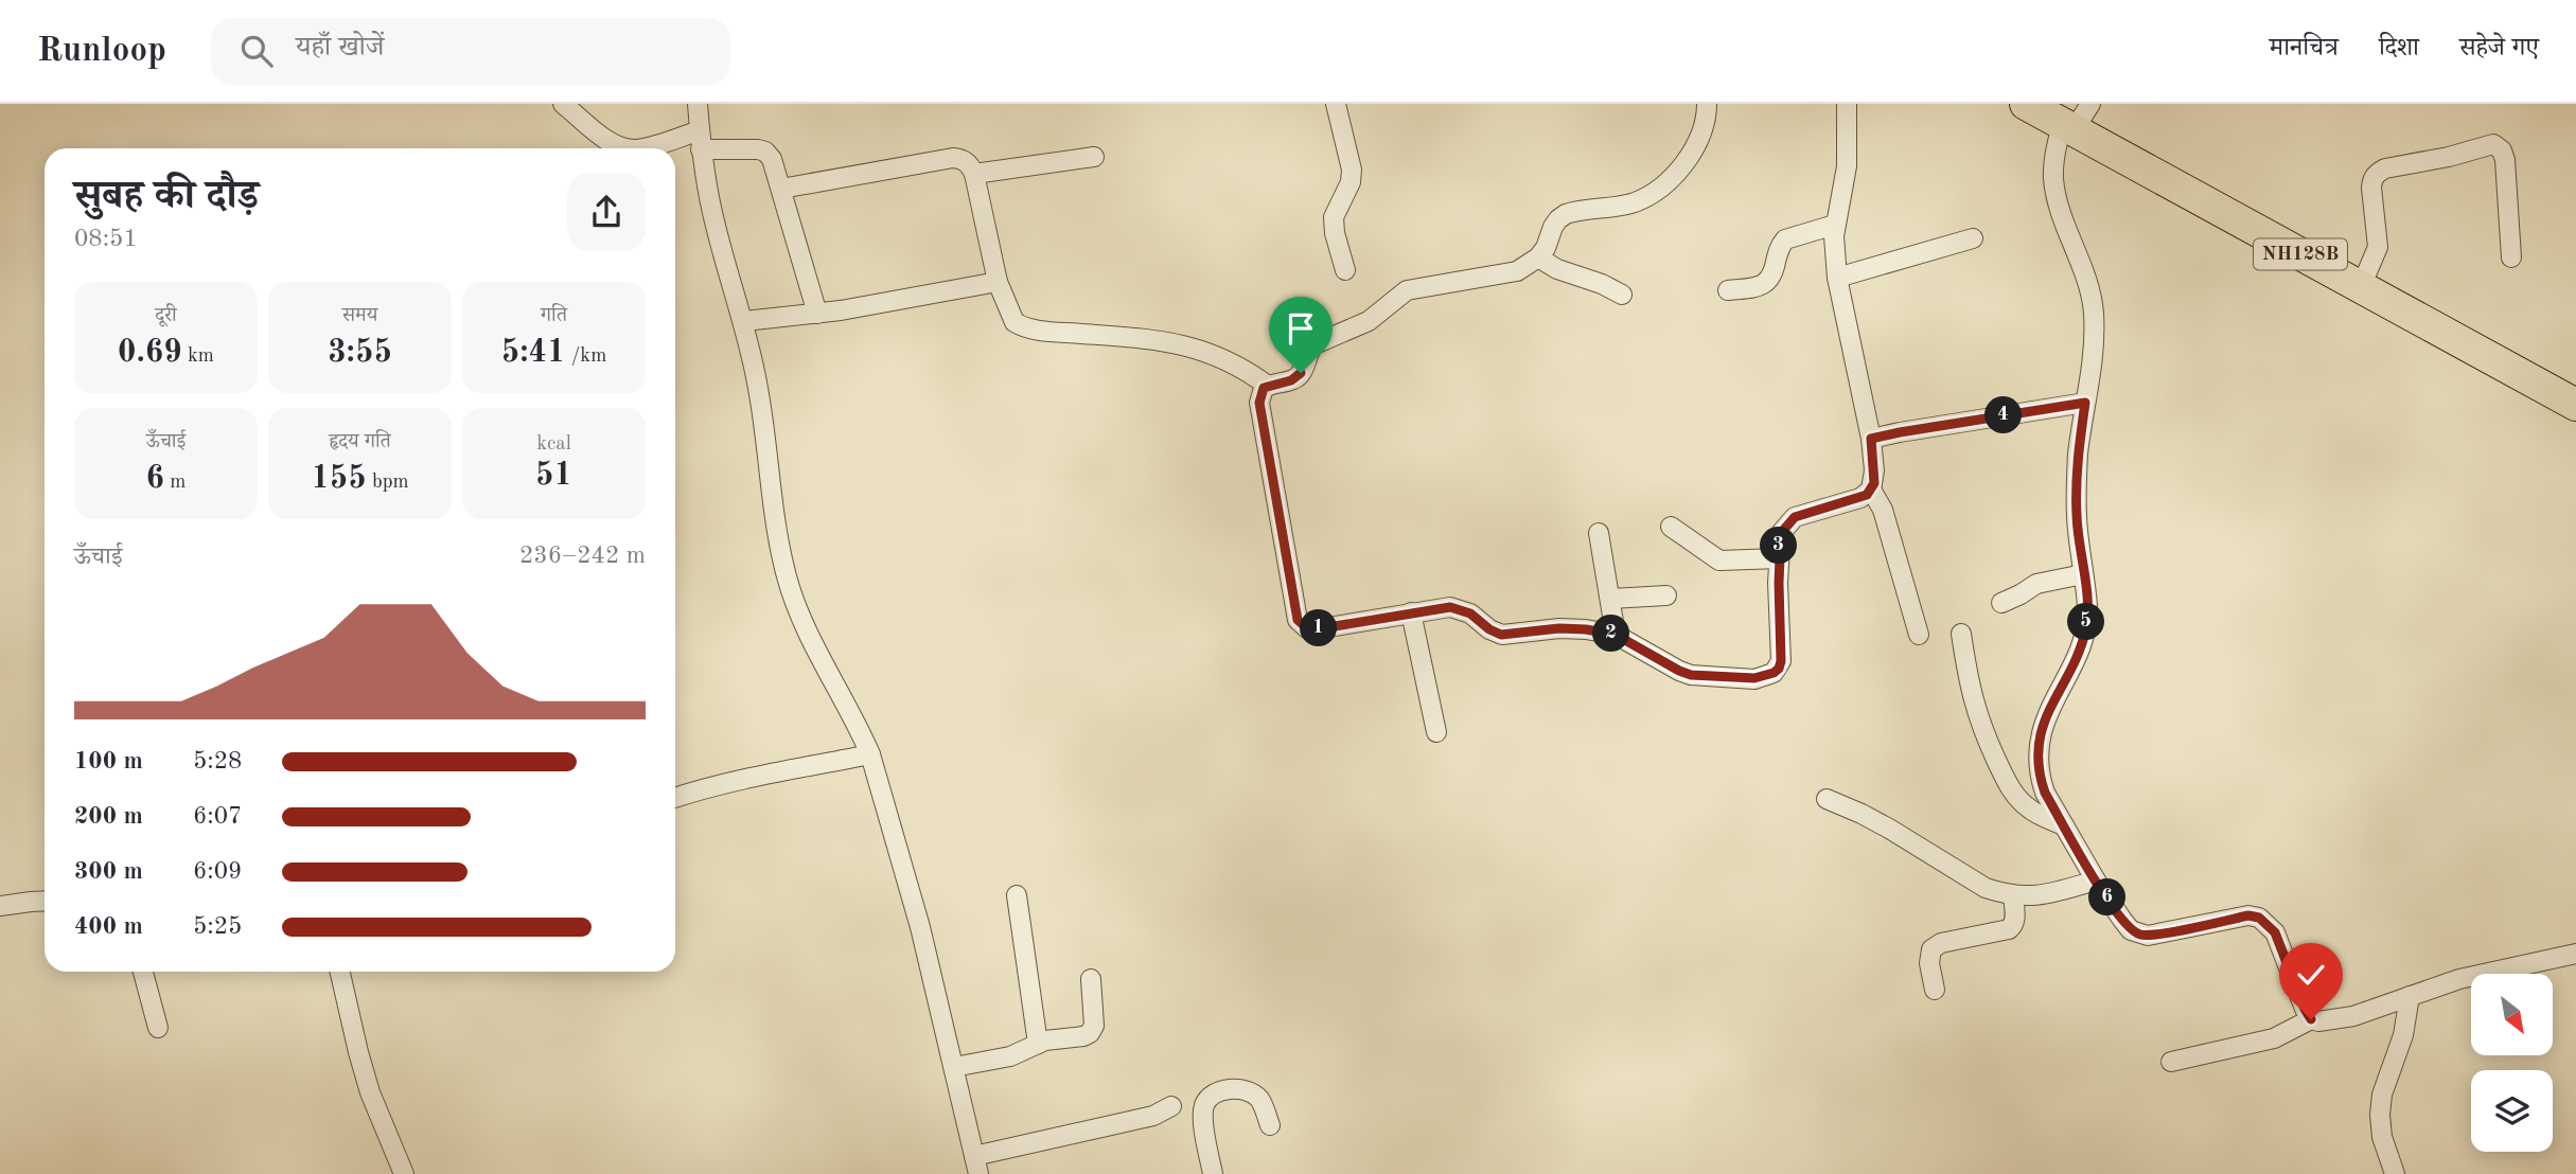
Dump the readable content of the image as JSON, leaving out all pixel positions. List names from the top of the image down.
{
  "streets": {
    "highway": ["NH128B"]
  },
  "north": "bottom right",
  "page": {
    "header": "Runloop",
    "search": "यहाँ खोजें",
    "nav": ["मानचित्र", "दिशा", "सहेजे गए"],
    "heading": ["सुबह की दौड़", "08:51"],
    "stats": [
      ["दूरी", "0.69 km"],
      ["समय", "3:55"],
      ["गति", "5:41 /km"],
      ["ऊँचाई", "6 m"],
      ["हृदय गति", "155 bpm"],
      ["kcal", "51"]
    ],
    "pins": [
      "4",
      "3",
      "5",
      "1",
      "2",
      "6"
    ],
    "chart": ["ऊँचाई", "236–242 m"],
    "list": [
      {
        "name": "100 m",
        "note": "5:28"
      },
      {
        "name": "200 m",
        "note": "6:07"
      },
      {
        "name": "300 m",
        "note": "6:09"
      },
      {
        "name": "400 m",
        "note": "5:25"
      }
    ]
  }
}
